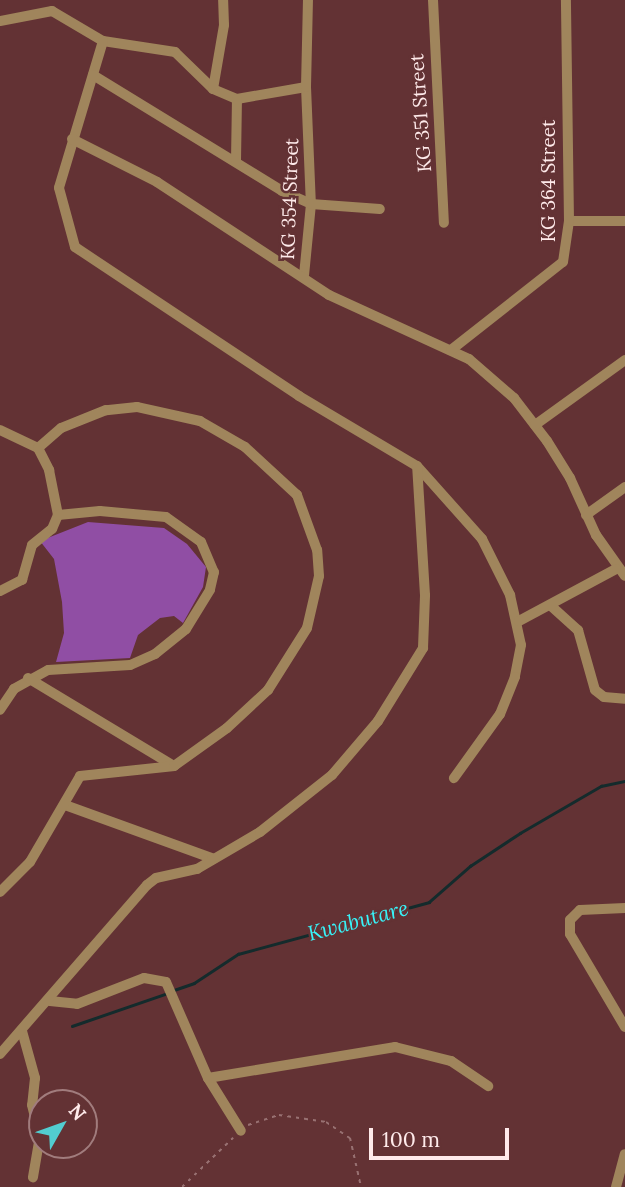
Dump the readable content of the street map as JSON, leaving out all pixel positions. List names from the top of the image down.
{
  "streets": {
    "street": ["KG 351 Street", "KG 364 Street", "KG 354 Street"]
  },
  "crossings": [
    ["KG 364 Street", "KG 354 Street"]
  ],
  "water": ["Kwabutare"],
  "scale_bar": "100 m",
  "north": "top right"
}
